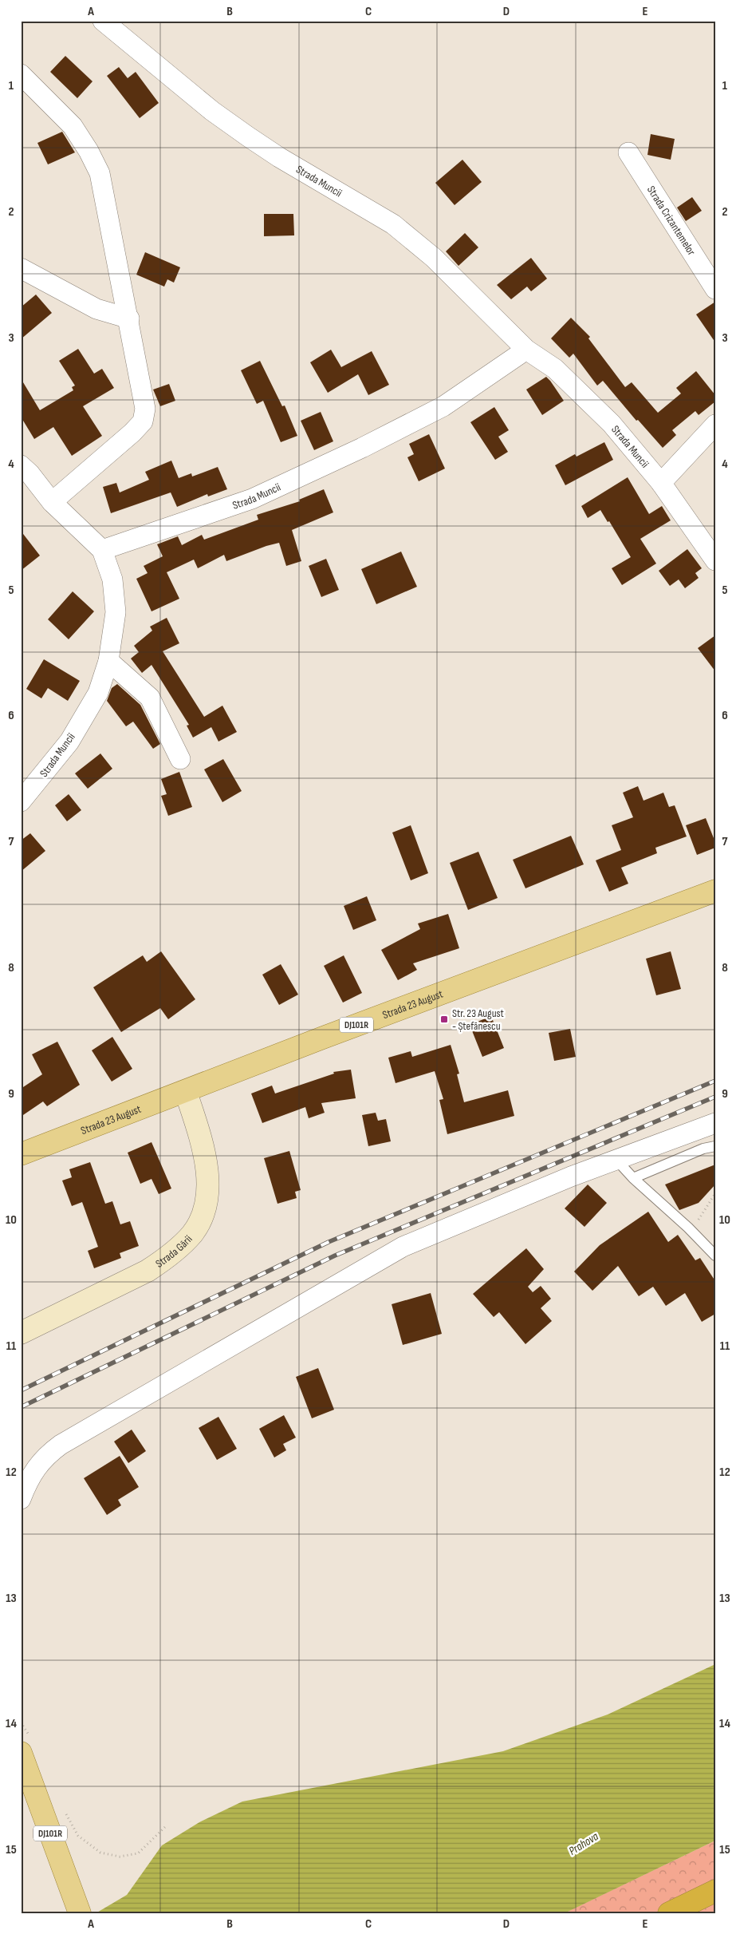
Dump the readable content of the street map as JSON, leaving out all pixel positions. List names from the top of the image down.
{
  "streets": {
    "main road": ["Strada 23 August", "DJ101R"],
    "street": ["Strada Muncii", "Strada Crizantemelor", "Strada Gării"]
  },
  "crossings": [
    ["Strada 23 August", "Strada Gării"]
  ],
  "water": ["Prahova"],
  "places": {
    "transit": ["Str. 23 August - Ștefănescu"]
  },
  "grid": {
    "columns": [
      "A",
      "B",
      "C",
      "D",
      "E"
    ],
    "rows": [
      "1",
      "2",
      "3",
      "4",
      "5",
      "6",
      "7",
      "8",
      "9",
      "10",
      "11",
      "12",
      "13",
      "14",
      "15"
    ]
  }
}
